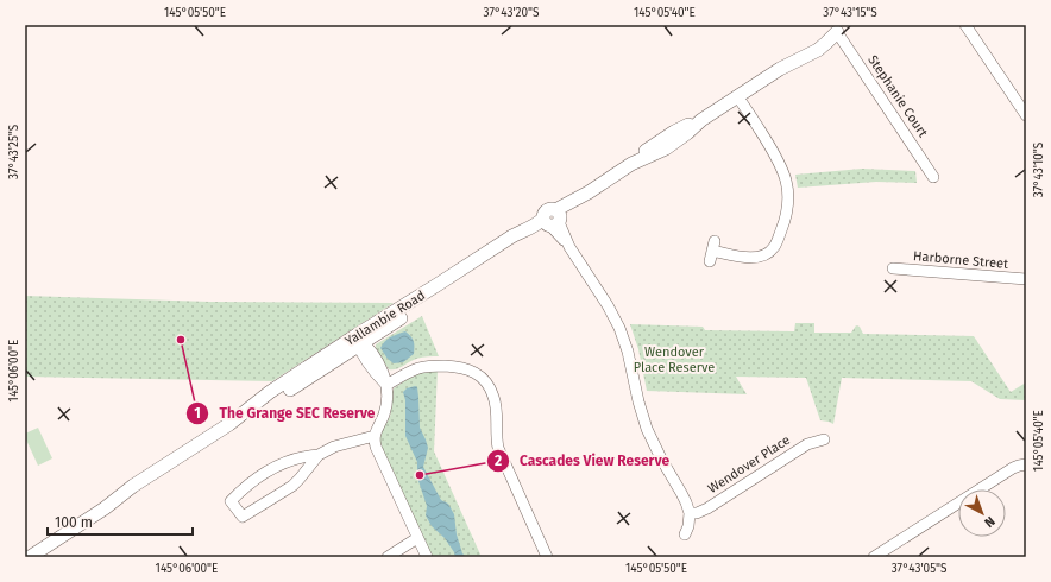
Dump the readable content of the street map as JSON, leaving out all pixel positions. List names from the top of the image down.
{
  "streets": {
    "street": [
      "Stephanie Court",
      "Harborne Street",
      "Yallambie Road",
      "Wendover Place"
    ]
  },
  "crossings": [
    ["Stephanie Court", "Yallambie Road"]
  ],
  "parks": ["Wendover Place Reserve"],
  "places": ["The Grange SEC Reserve", "Cascades View Reserve"],
  "scale_bar": "100 m",
  "north": "bottom right",
  "coordinates": [
    "145°05'50\"E",
    "37°43'20\"S",
    "145°05'40\"E",
    "37°43'15\"S",
    "37°43'25\"S",
    "37°43'10\"S",
    "145°06'00\"E",
    "37°43'05\"S"
  ]
}
